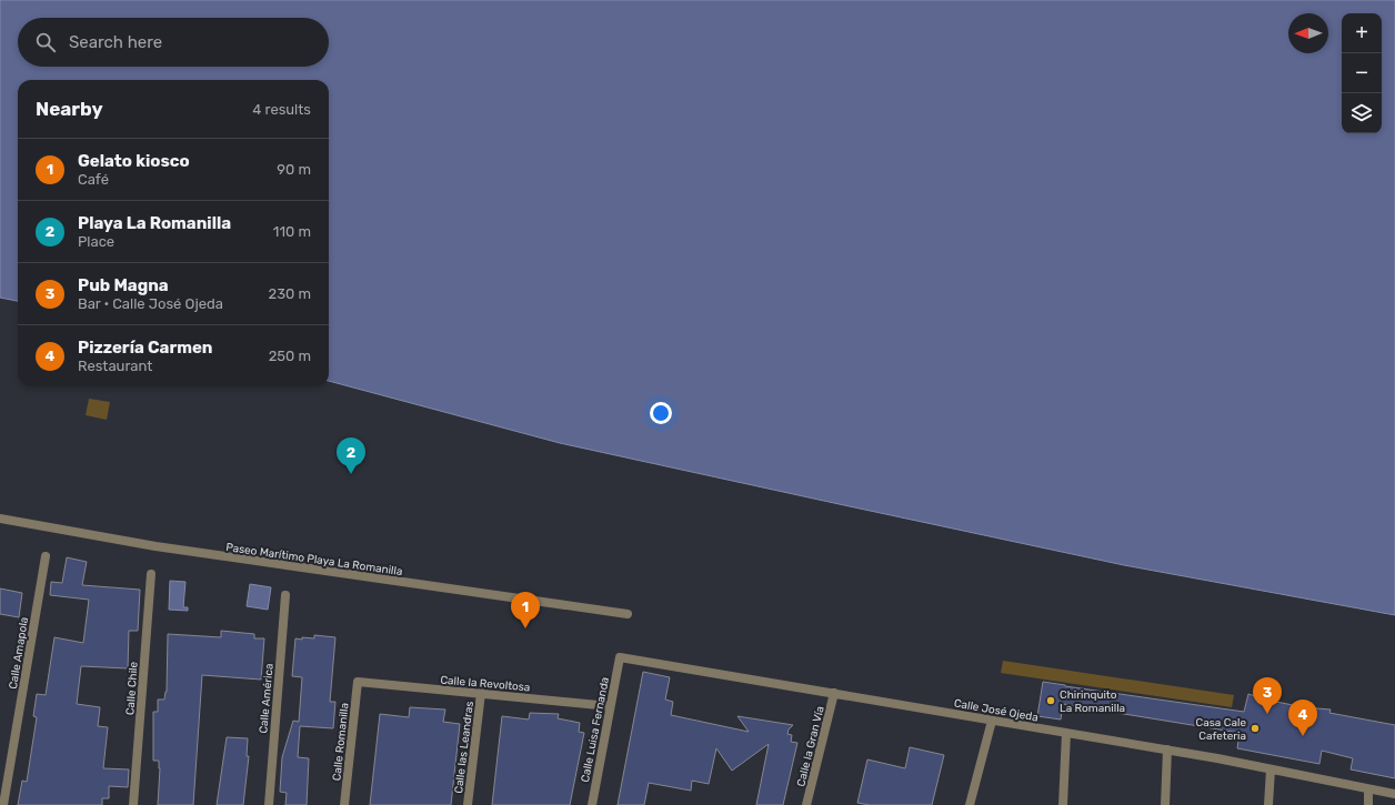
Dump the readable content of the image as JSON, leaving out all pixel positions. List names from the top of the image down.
{
  "streets": {
    "street": [
      "Paseo Marítimo Playa La Romanilla",
      "Calle Amapola",
      "Calle la Revoltosa",
      "Calle Chile",
      "Calle América",
      "Calle José Ojeda",
      "Calle Luisa Fernanda",
      "Calle Romanilla",
      "Calle la Gran Vía",
      "Calle las Leandras"
    ]
  },
  "crossings": [
    ["Calle la Revoltosa", "Calle Luisa Fernanda"],
    ["Calle la Revoltosa", "Calle Romanilla"],
    ["Calle la Revoltosa", "Calle las Leandras"],
    ["Calle José Ojeda", "Calle Luisa Fernanda"],
    ["Calle José Ojeda", "Calle la Gran Vía"]
  ],
  "places": ["Chirinquito La Romanilla", "Casa Cale Cafeteria"],
  "north": "left",
  "page": {
    "map_buttons": ["+", "−"],
    "search": "Search here",
    "heading": ["Nearby", "4 results"],
    "list": [
      {
        "mark": "1",
        "name": "Gelato kiosco",
        "note": "Café",
        "value": "90 m"
      },
      {
        "mark": "2",
        "name": "Playa La Romanilla",
        "note": "Place",
        "value": "110 m"
      },
      {
        "mark": "3",
        "name": "Pub Magna",
        "note": "Bar · Calle José Ojeda",
        "value": "230 m"
      },
      {
        "mark": "4",
        "name": "Pizzería Carmen",
        "note": "Restaurant",
        "value": "250 m"
      }
    ],
    "pins": [
      "2",
      "1",
      "3",
      "4"
    ]
  }
}
